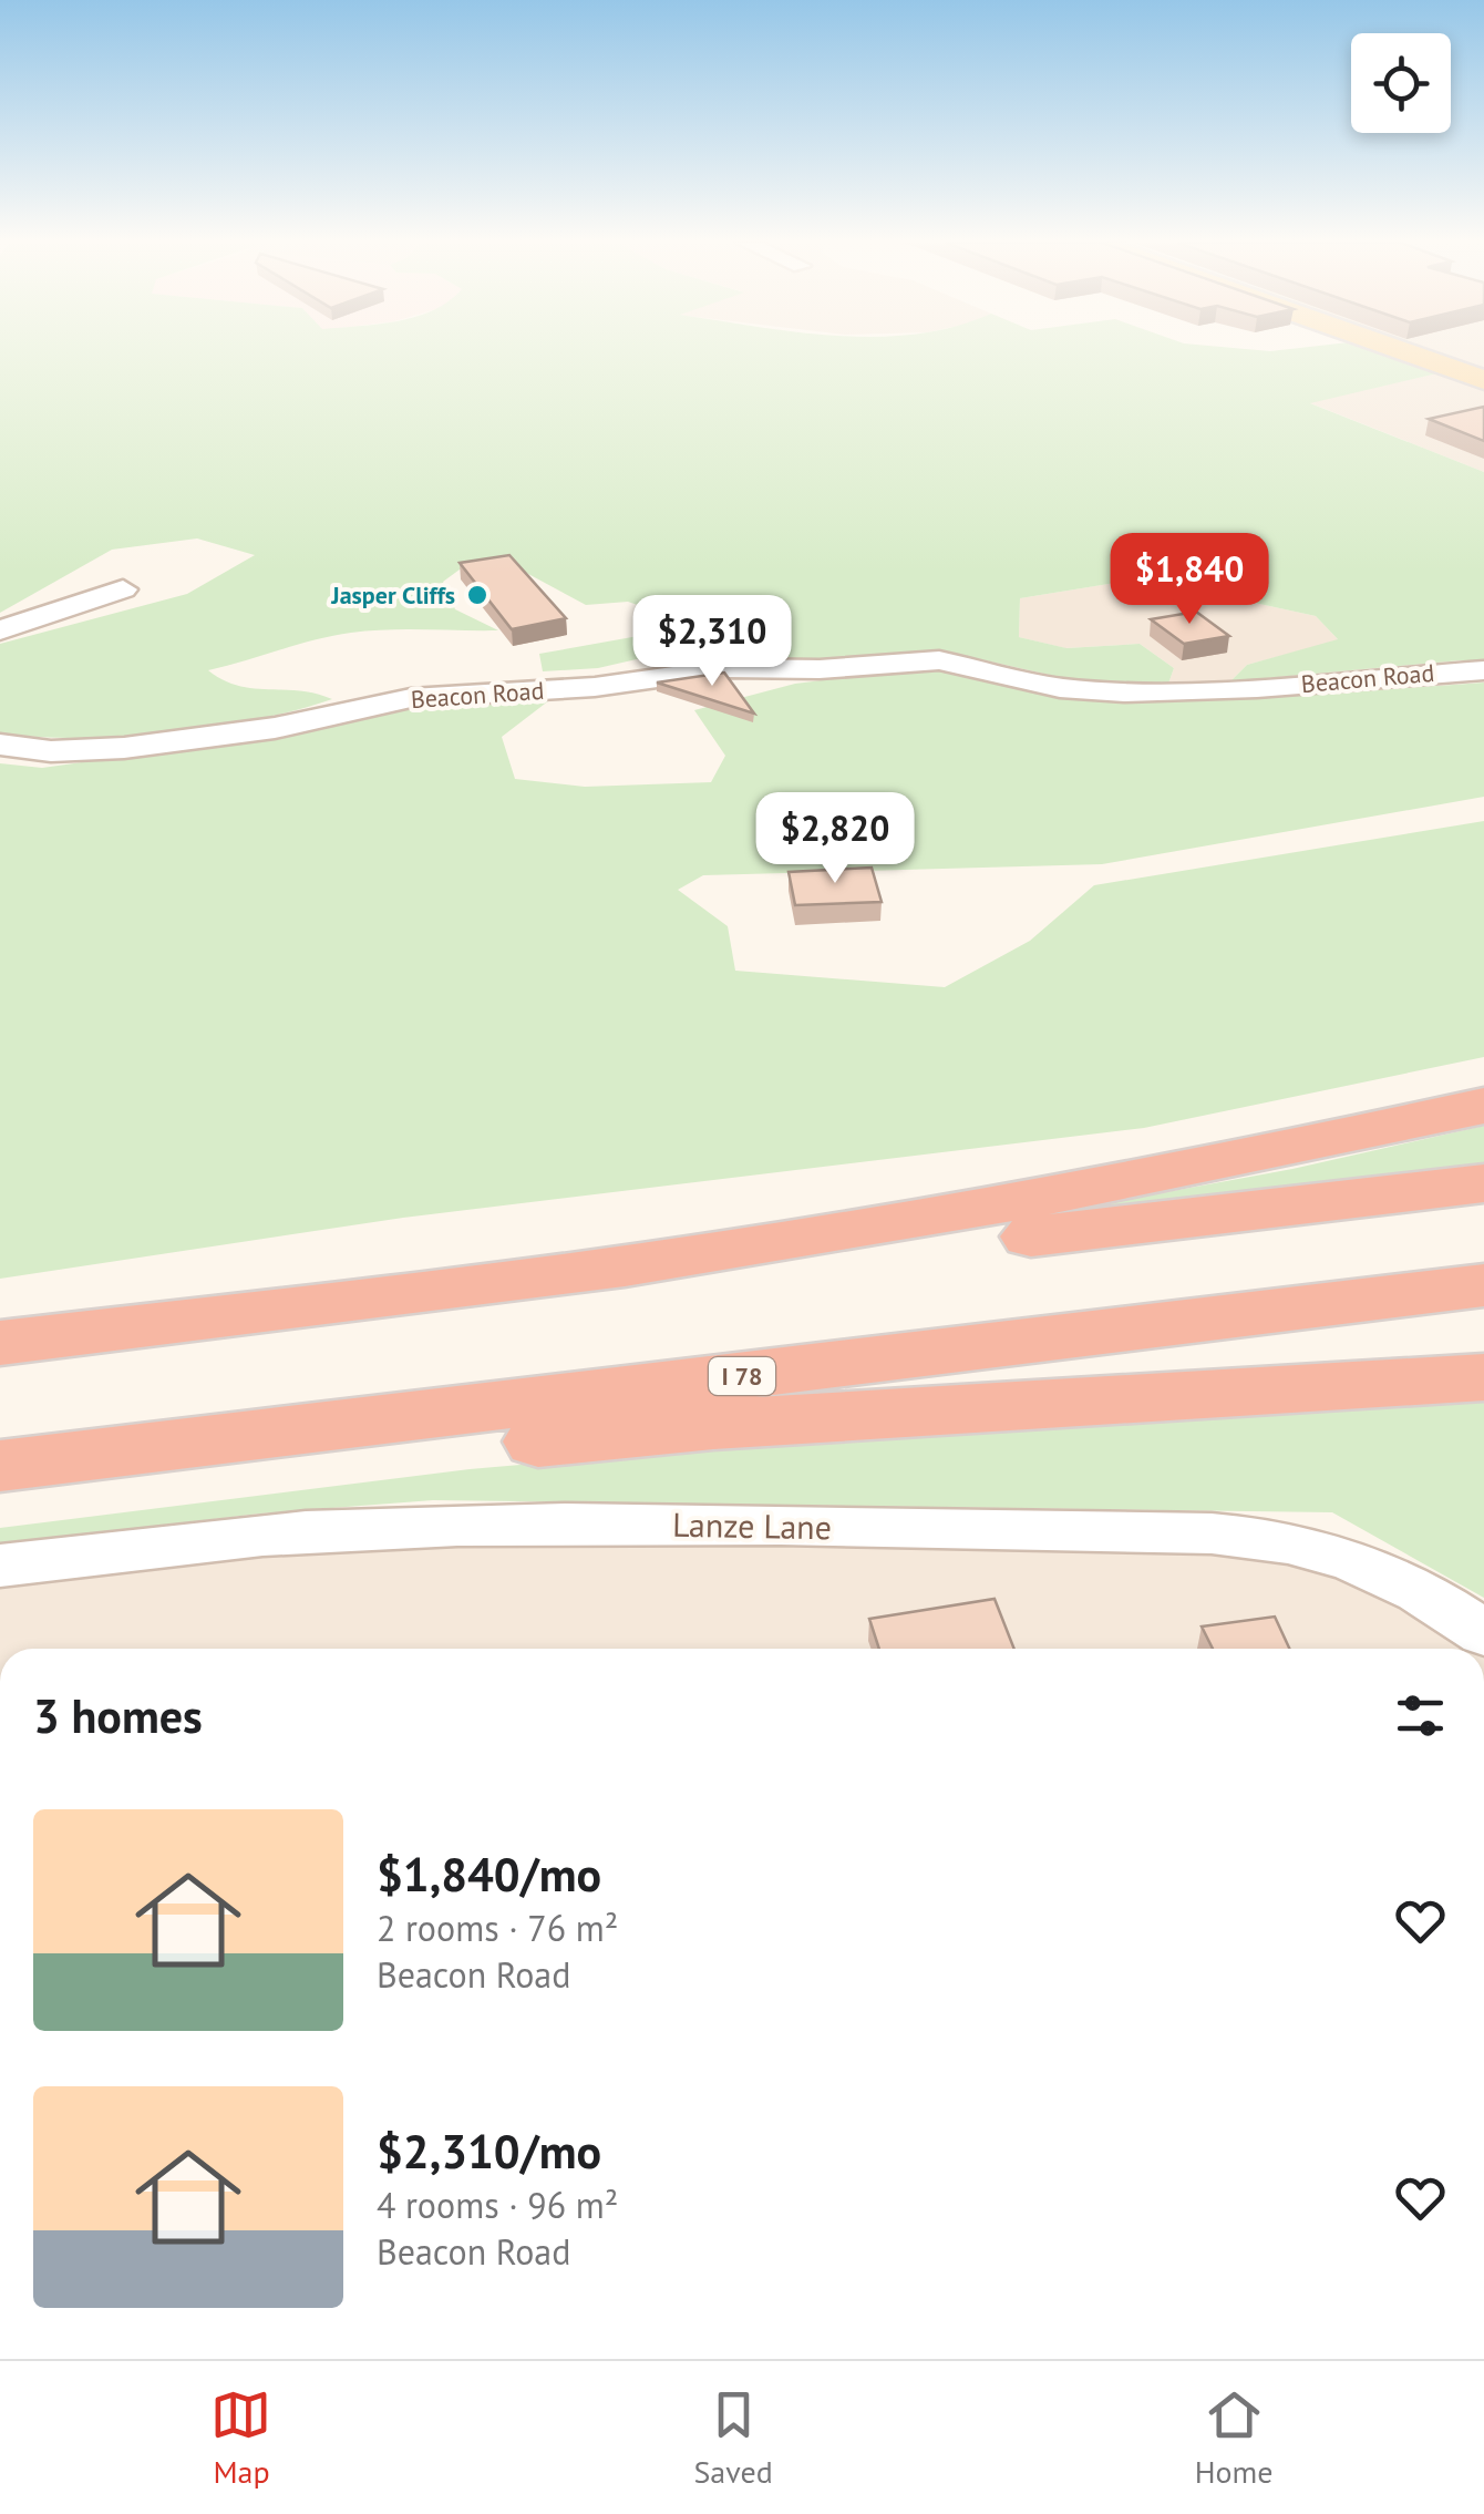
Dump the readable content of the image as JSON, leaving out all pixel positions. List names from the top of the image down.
{
  "streets": {
    "highway": ["I 78"],
    "street": ["Beacon Road", "Lanze Lane"]
  },
  "places": ["Jasper Cliffs"],
  "page": {
    "price": ["$1,840", "$2,310", "$2,820"],
    "heading": "3 homes",
    "list": [
      {
        "name": "$1,840/mo",
        "note": "2 rooms · 76 m² · Beacon Road"
      },
      {
        "name": "$2,310/mo",
        "note": "4 rooms · 96 m² · Beacon Road"
      }
    ],
    "tabs": ["Map", "Saved", "Home"]
  }
}
